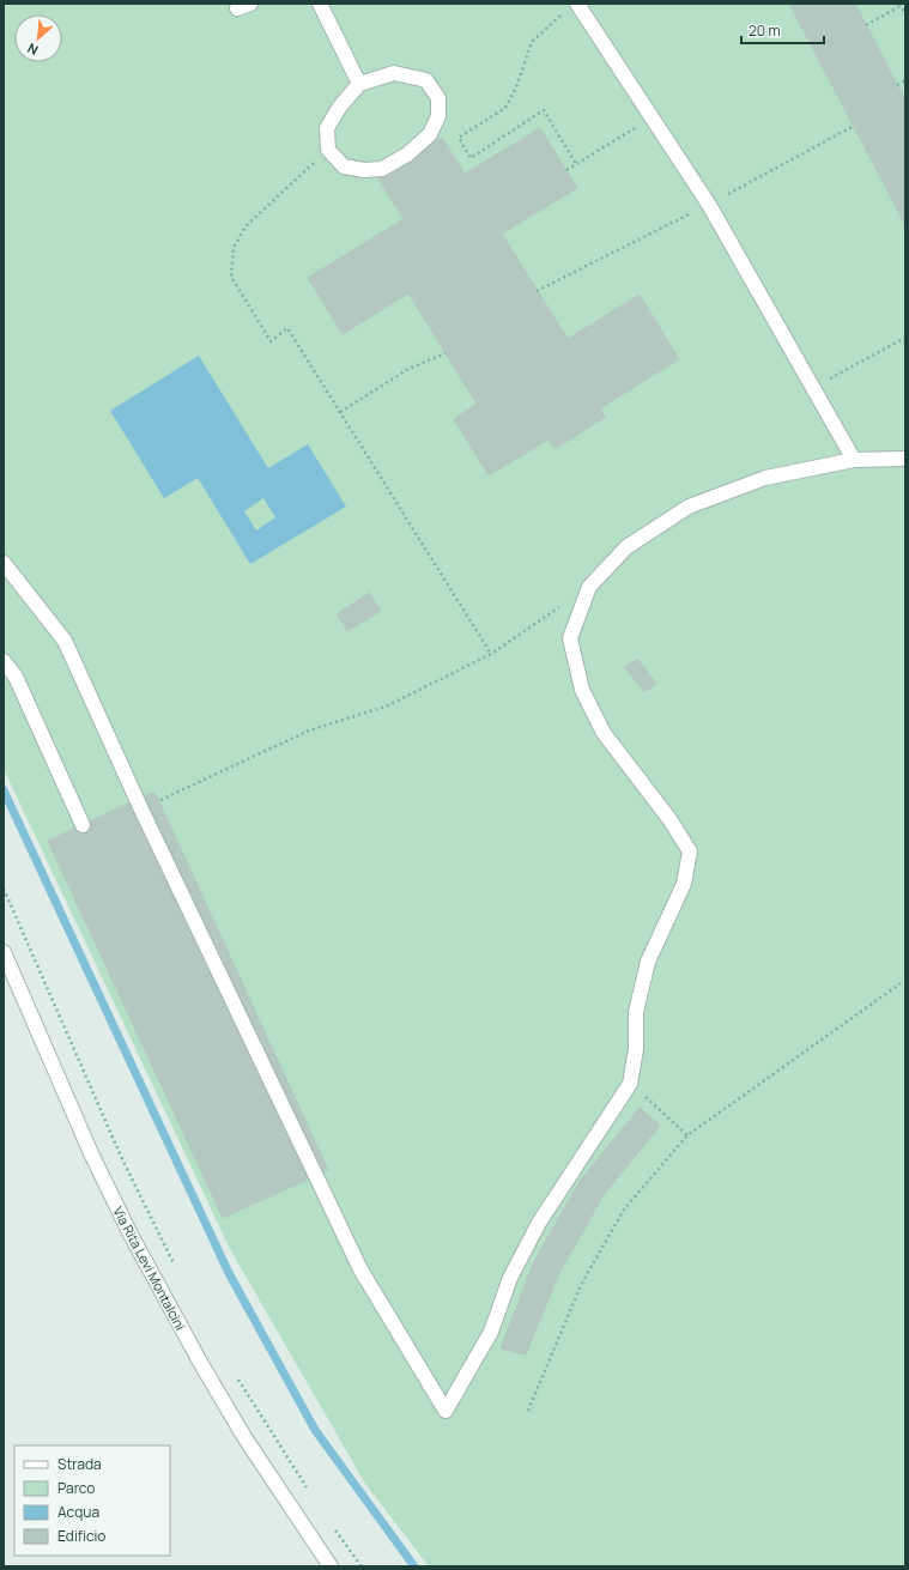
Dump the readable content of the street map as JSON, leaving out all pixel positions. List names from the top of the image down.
{
  "streets": {
    "street": ["Via Rita Levi Montalcini"]
  },
  "legend": [
    "Strada",
    "Parco",
    "Acqua",
    "Edificio"
  ],
  "scale_bar": "20 m",
  "north": "bottom left"
}
